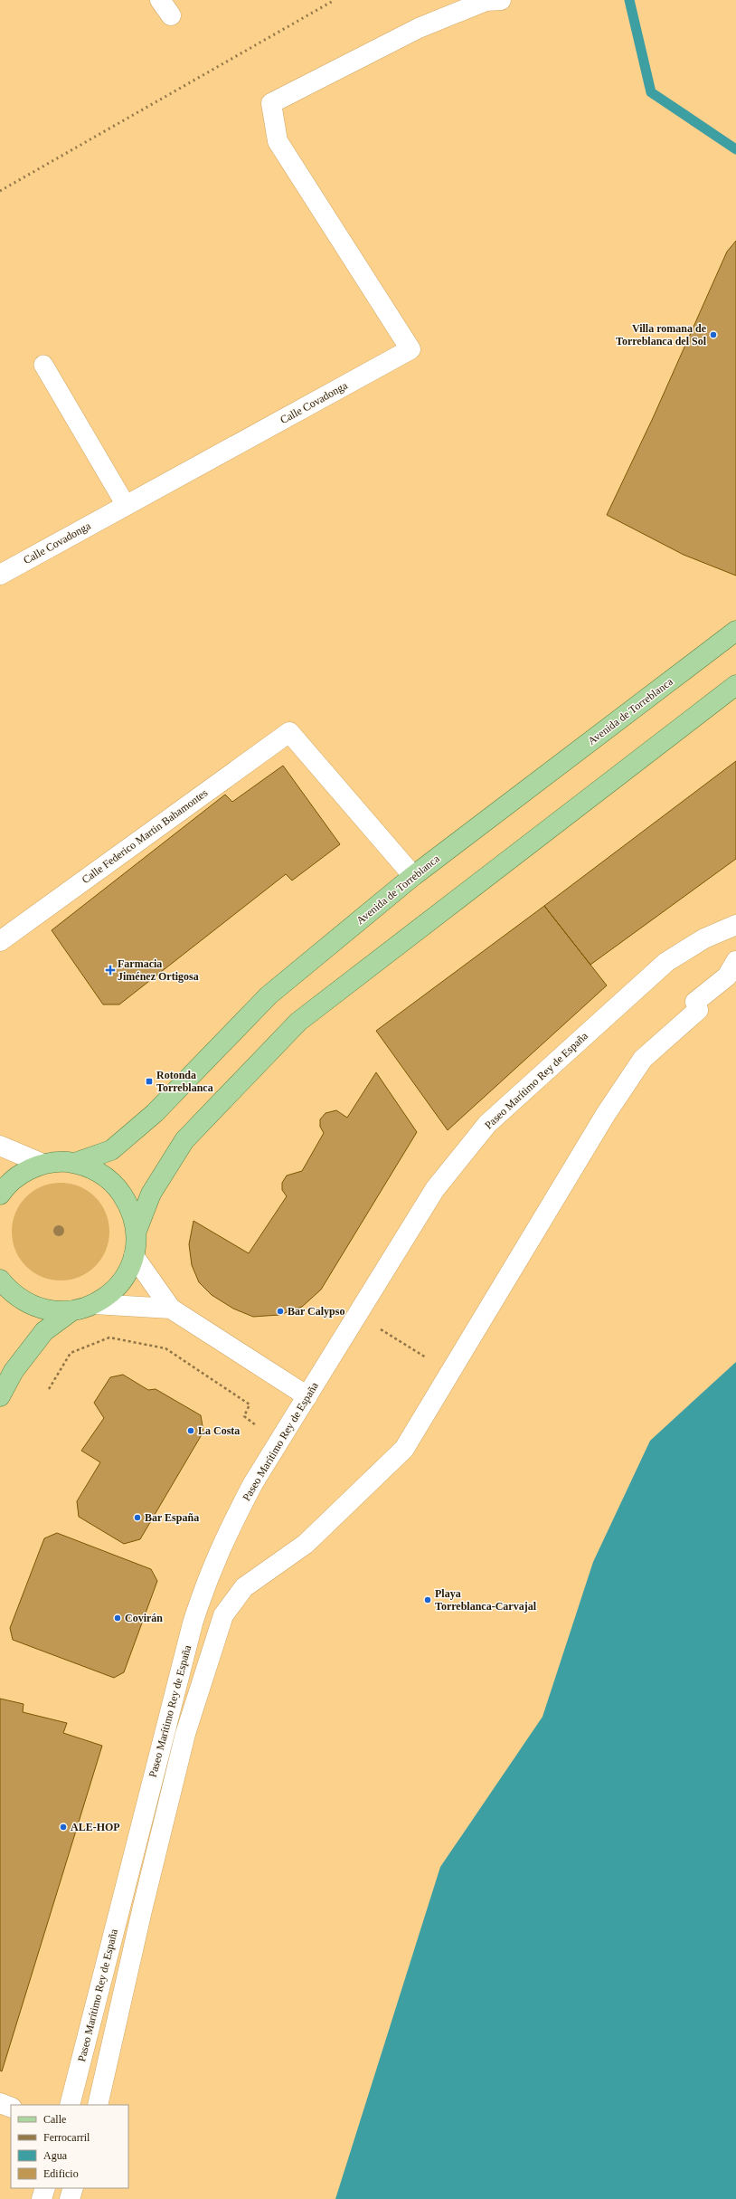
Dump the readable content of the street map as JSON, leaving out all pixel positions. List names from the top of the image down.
{
  "streets": {
    "main road": ["Avenida de Torreblanca"],
    "street": ["Calle Covadonga", "Calle Federico Martin Bahamontes", "Paseo Marítimo Rey de España"]
  },
  "crossings": [
    ["Avenida de Torreblanca", "Calle Federico Martin Bahamontes"]
  ],
  "places": {
    "other": [
      "Villa romana de Torreblanca del Sol",
      "Bar Calypso",
      "La Costa",
      "Bar España",
      "Playa Torreblanca-Carvajal",
      "Covirán",
      "ALE-HOP"
    ],
    "health": ["Farmacia Jiménez Ortigosa"],
    "transit": ["Rotonda Torreblanca"]
  },
  "legend": [
    "Calle",
    "Ferrocarril",
    "Agua",
    "Edificio"
  ]
}
